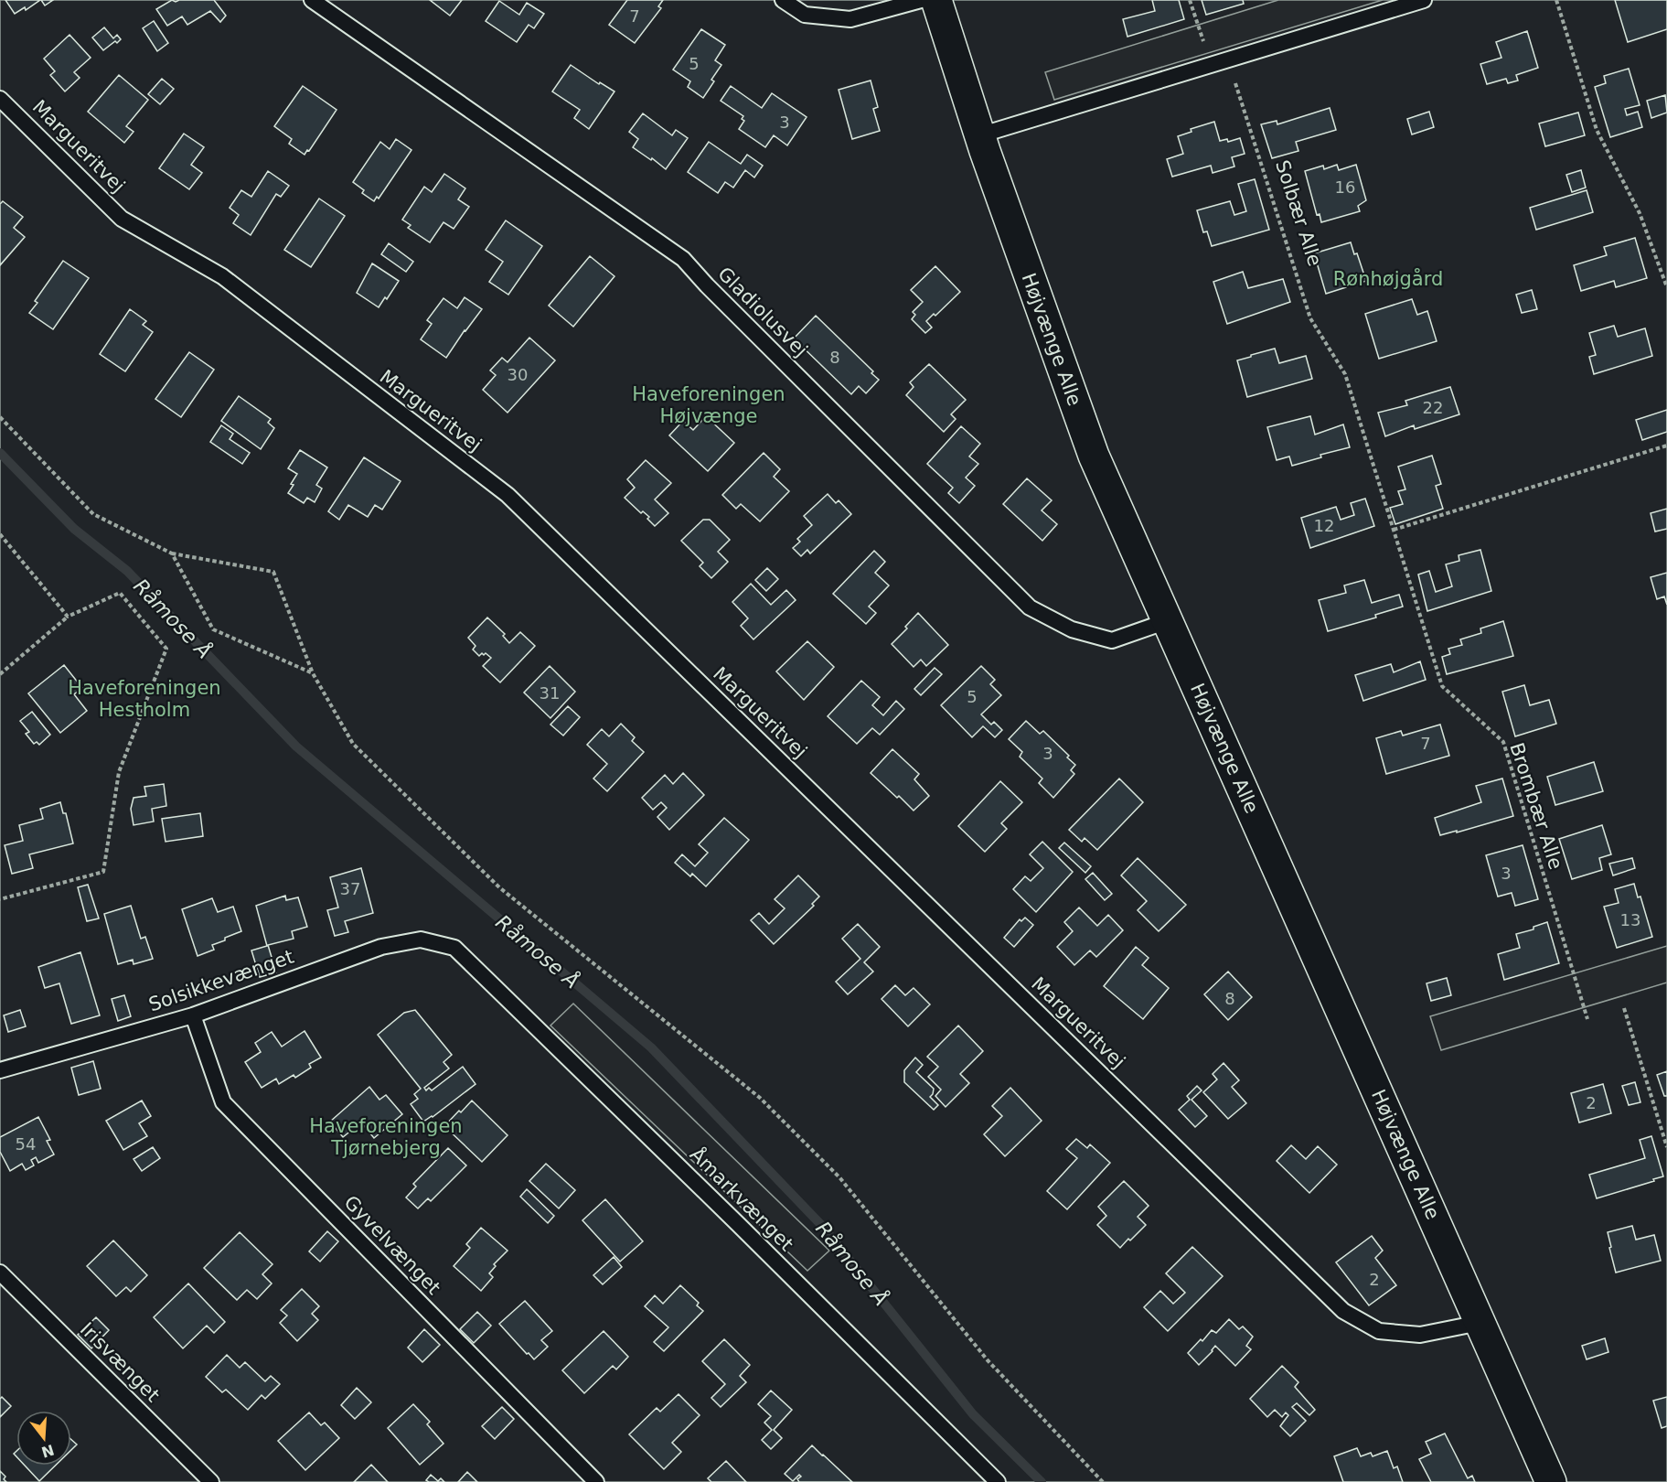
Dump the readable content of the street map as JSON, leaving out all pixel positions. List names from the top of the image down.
{
  "streets": {
    "street": ["Højvænge Alle"],
    "lane": [
      "Margueritvej",
      "Gladiolusvej",
      "Solsikkevænget",
      "Åmarkvænget",
      "Gyvelvænget",
      "Irisvænget"
    ],
    "path": ["Solbær Alle", "Brombær Alle"]
  },
  "crossings": [
    ["Margueritvej", "Højvænge Alle"],
    ["Solbær Alle", "Brombær Alle"],
    ["Gladiolusvej", "Højvænge Alle"],
    ["Solsikkevænget", "Åmarkvænget"],
    ["Solsikkevænget", "Gyvelvænget"]
  ],
  "water": ["Råmose Å"],
  "parks": [
    "Rønhøjgård",
    "Haveforeningen Højvænge",
    "Haveforeningen Hestholm",
    "Haveforeningen Tjørnebjerg"
  ],
  "house_numbers": [
    "7",
    "5",
    "3",
    "16",
    "8",
    "30",
    "22",
    "12",
    "31",
    "5",
    "7",
    "3",
    "3",
    "37",
    "13",
    "8",
    "2",
    "54",
    "2"
  ],
  "north": "bottom"
}
